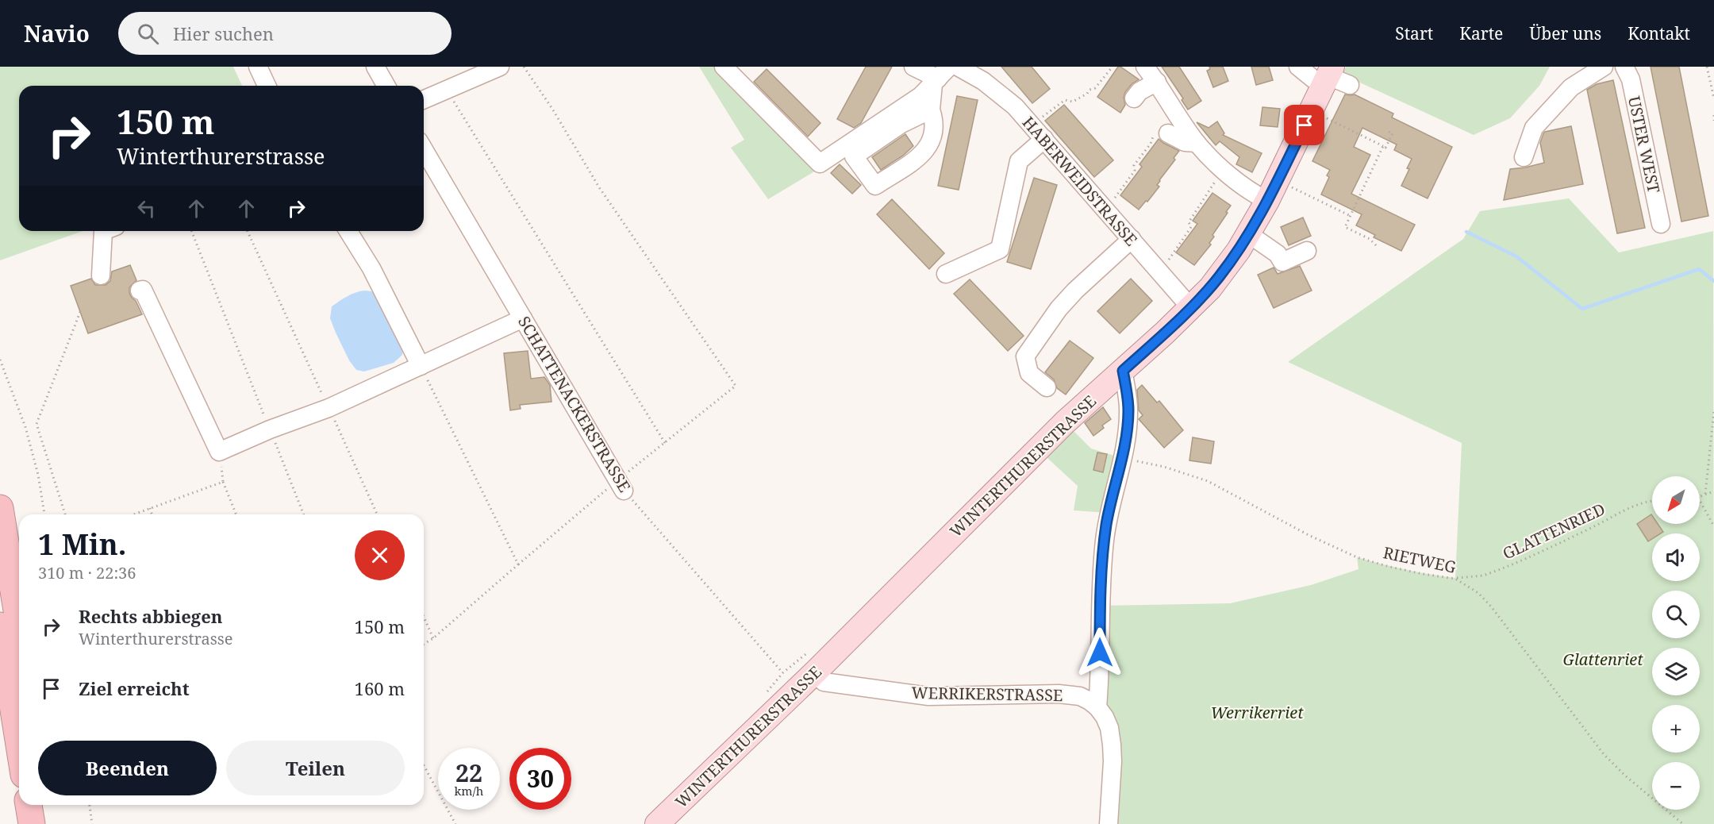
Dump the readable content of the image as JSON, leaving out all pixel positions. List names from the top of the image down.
{
  "streets": {
    "main road": ["WINTERTHURERSTRASSE"],
    "street": [
      "USTER WEST",
      "HABERWEIDSTRASSE",
      "SCHATTENACKERSTRASSE",
      "WERRIKERSTRASSE"
    ],
    "path": ["GLATTENRIED", "RIETWEG"]
  },
  "crossings": [
    ["HABERWEIDSTRASSE", "WINTERTHURERSTRASSE"],
    ["SCHATTENACKERSTRASSE", "WINTERTHURERSTRASSE"],
    ["WINTERTHURERSTRASSE", "WERRIKERSTRASSE"],
    ["GLATTENRIED", "RIETWEG"]
  ],
  "parks": ["Glattenriet", "Werrikerriet"],
  "north": "bottom left",
  "page": {
    "header": "Navio",
    "search": "Hier suchen",
    "nav": [
      "Start",
      "Karte",
      "Über uns",
      "Kontakt"
    ],
    "turn": ["150 m", "Winterthurerstrasse"],
    "map_buttons": ["+", "−"],
    "heading": ["1 Min.", "310 m · 22:36"],
    "list": [
      {
        "name": "Rechts abbiegen",
        "note": "Winterthurerstrasse",
        "value": "150 m"
      },
      {
        "name": "Ziel erreicht",
        "value": "160 m"
      }
    ],
    "buttons": ["Beenden", "Teilen"],
    "speed": "22 km/h",
    "limit": "30"
  }
}
